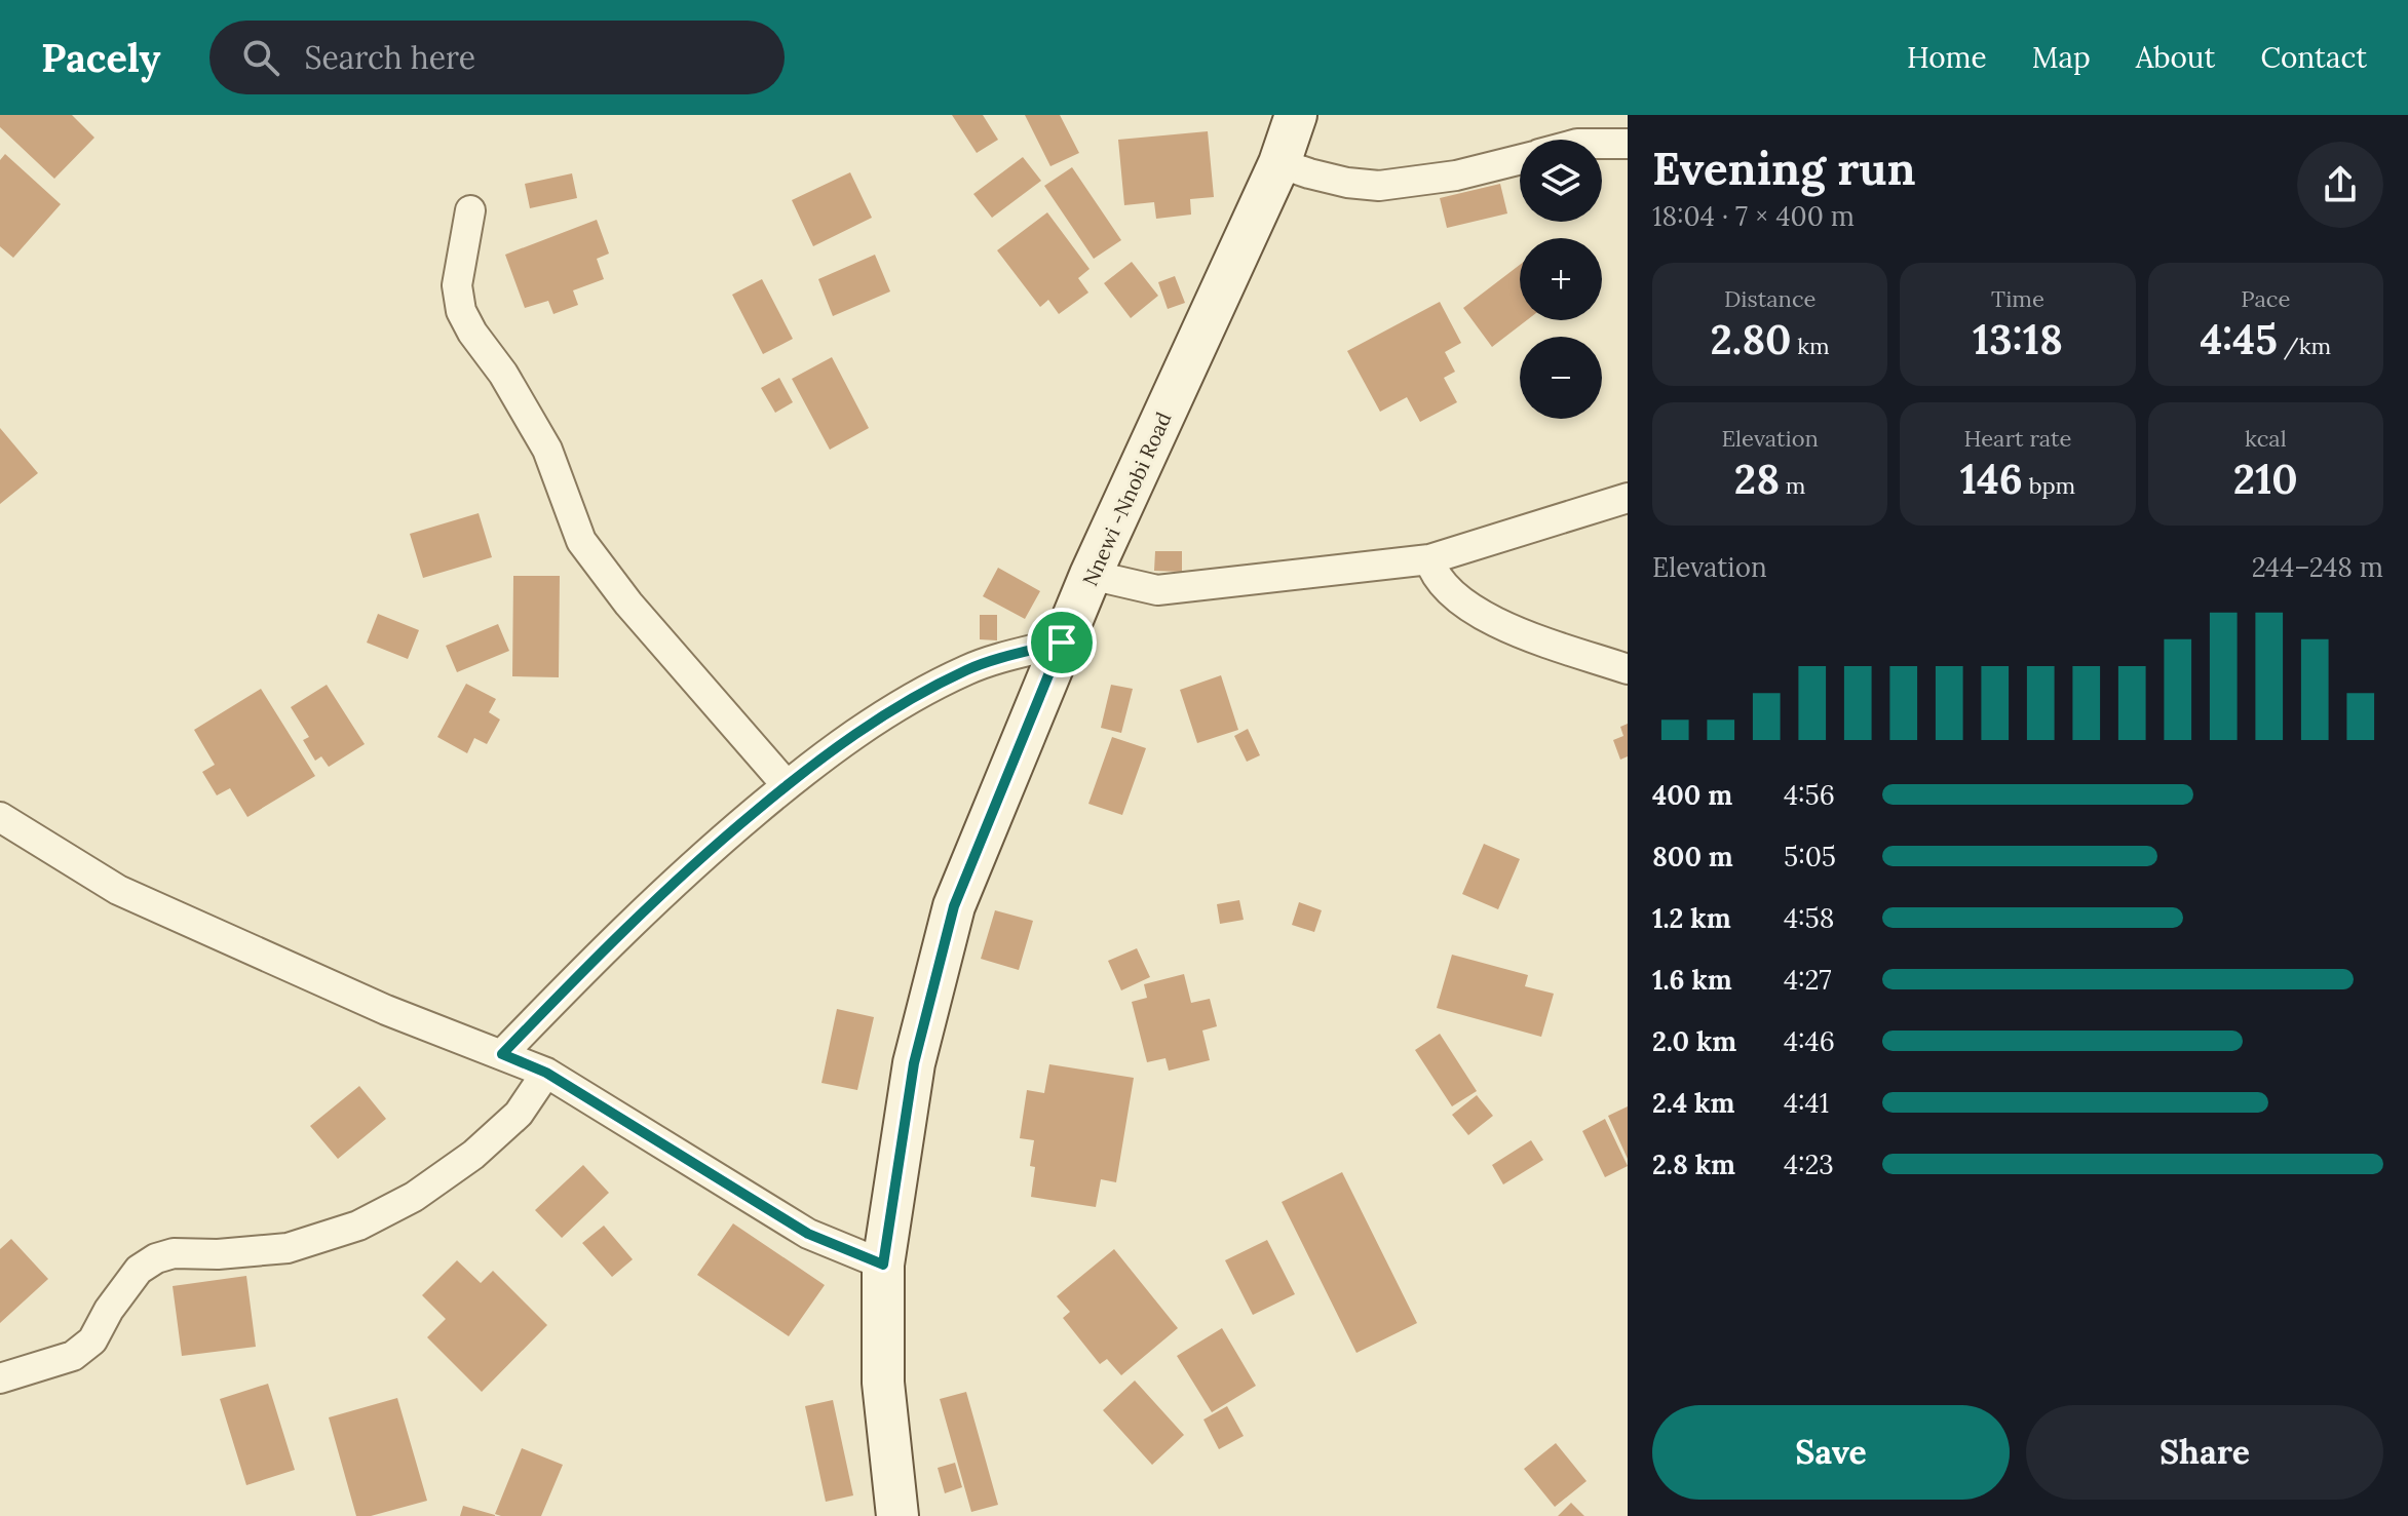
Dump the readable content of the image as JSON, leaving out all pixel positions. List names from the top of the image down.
{
  "streets": {
    "main road": ["Nnewi -Nnobi Road"]
  },
  "page": {
    "header": "Pacely",
    "search": "Search here",
    "nav": [
      "Home",
      "Map",
      "About",
      "Contact"
    ],
    "heading": ["Evening run", "18:04 · 7 × 400 m"],
    "map_buttons": ["+", "−"],
    "stats": [
      ["Distance", "2.80 km"],
      ["Time", "13:18"],
      ["Pace", "4:45 /km"],
      ["Elevation", "28 m"],
      ["Heart rate", "146 bpm"],
      ["kcal", "210"]
    ],
    "chart": ["Elevation", "244–248 m"],
    "list": [
      {
        "name": "400 m",
        "note": "4:56"
      },
      {
        "name": "800 m",
        "note": "5:05"
      },
      {
        "name": "1.2 km",
        "note": "4:58"
      },
      {
        "name": "1.6 km",
        "note": "4:27"
      },
      {
        "name": "2.0 km",
        "note": "4:46"
      },
      {
        "name": "2.4 km",
        "note": "4:41"
      },
      {
        "name": "2.8 km",
        "note": "4:23"
      }
    ],
    "buttons": ["Save", "Share"]
  }
}
